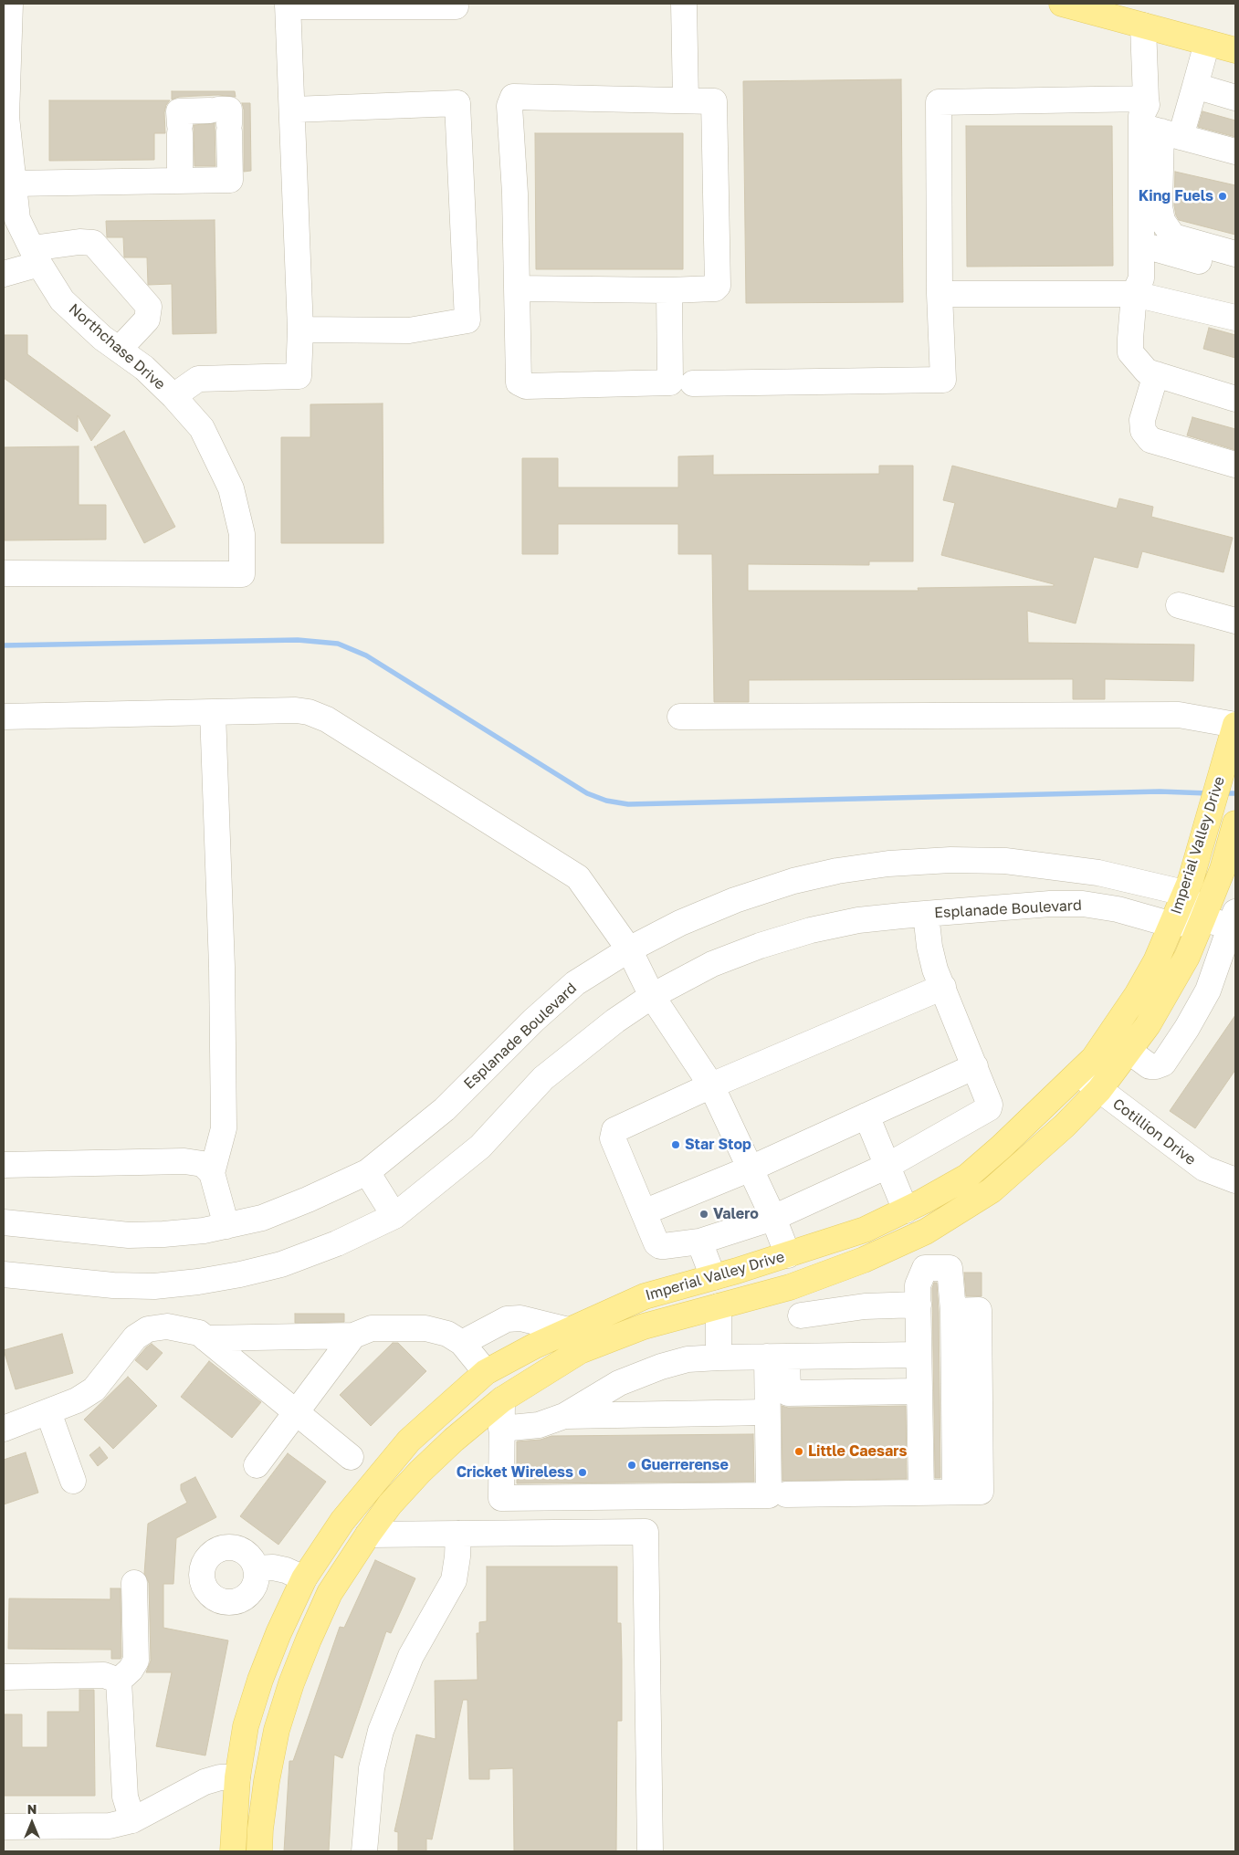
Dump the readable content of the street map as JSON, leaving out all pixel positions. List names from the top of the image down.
{
  "streets": {
    "main road": ["Imperial Valley Drive"],
    "street": ["Northchase Drive", "Esplanade Boulevard", "Cotillion Drive"]
  },
  "crossings": [
    ["Imperial Valley Drive", "Esplanade Boulevard"],
    ["Imperial Valley Drive", "Cotillion Drive"]
  ],
  "places": [
    "King Fuels",
    "Star Stop",
    "Valero",
    "Little Caesars",
    "Guerrerense",
    "Cricket Wireless"
  ],
  "north": "top"
}
